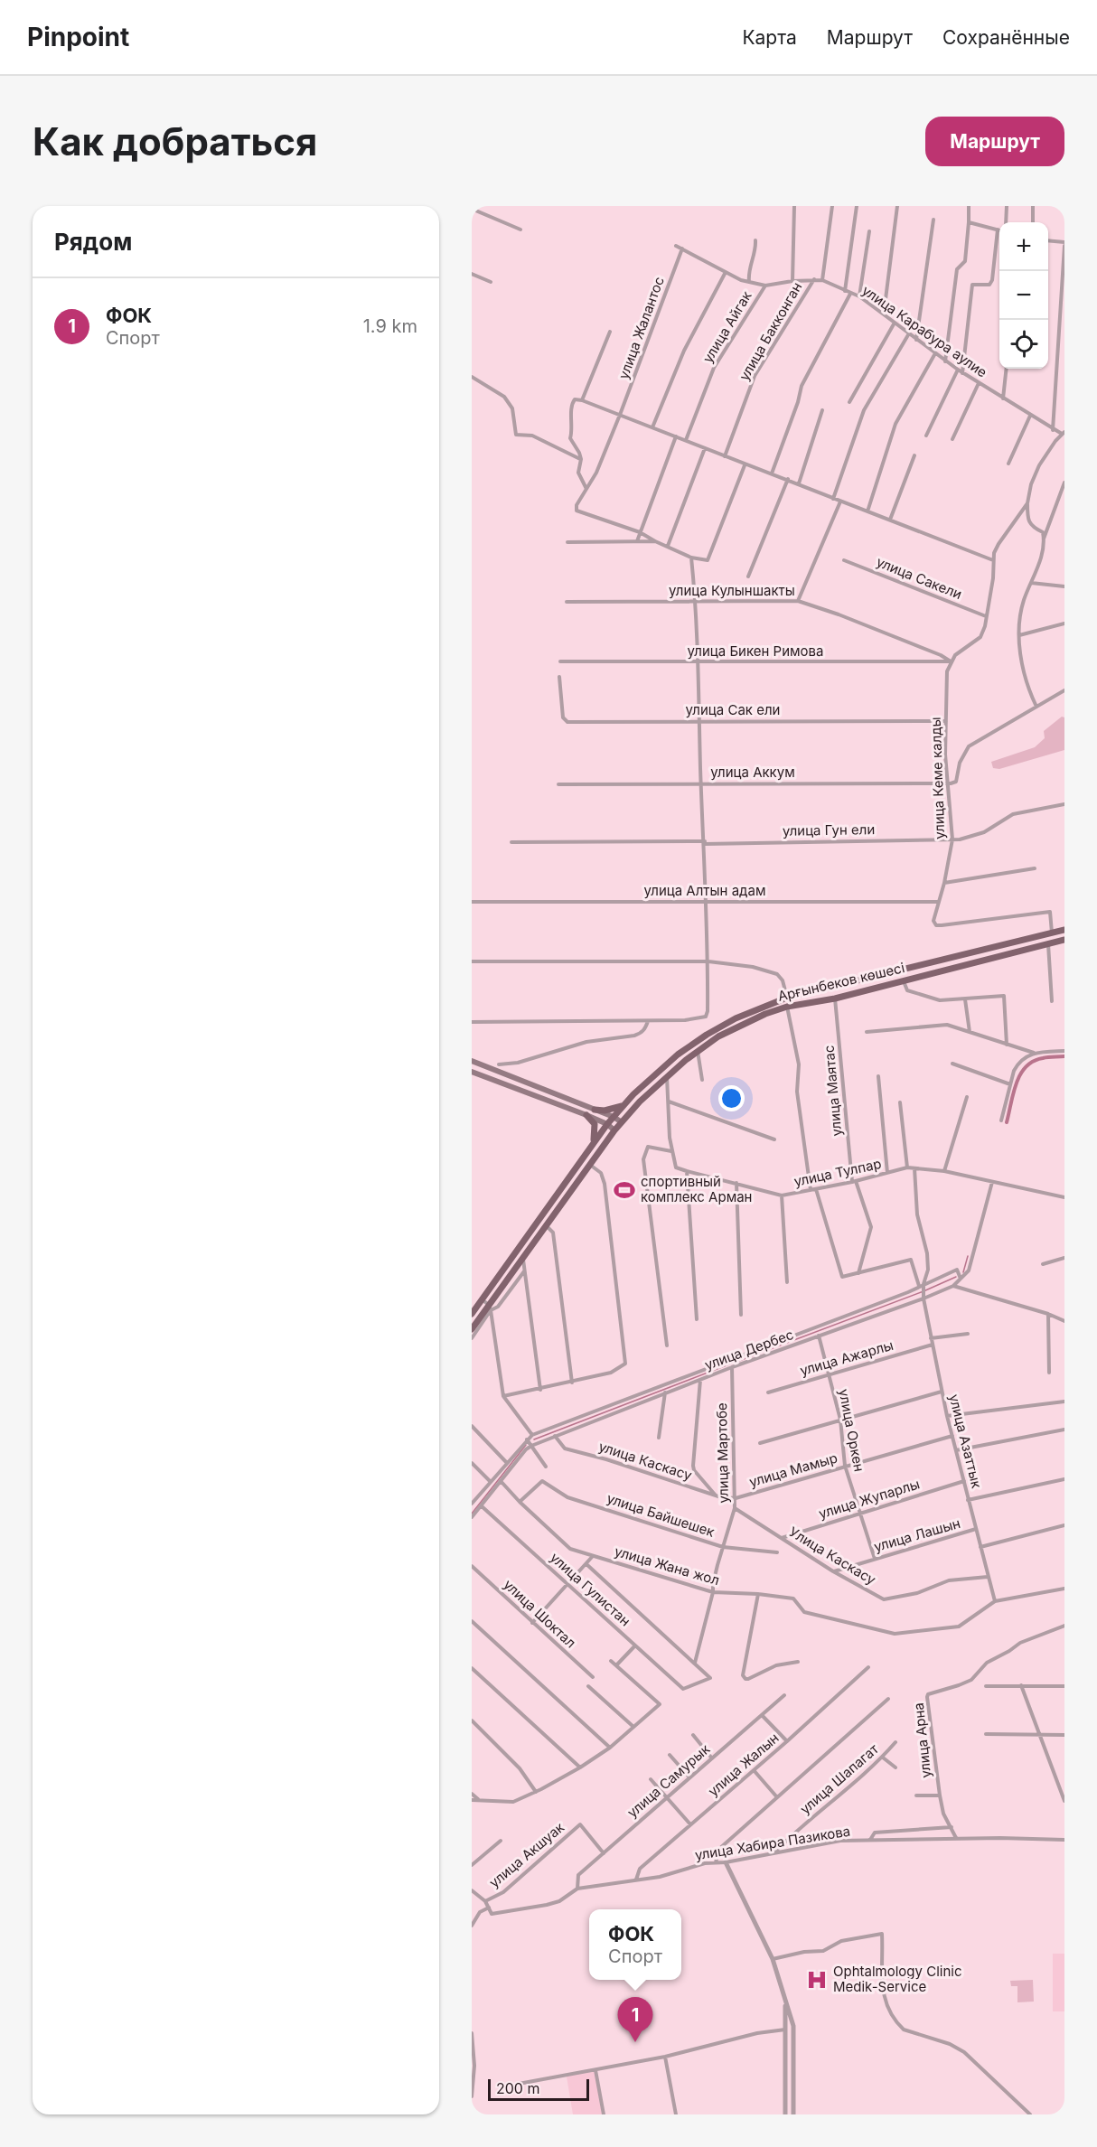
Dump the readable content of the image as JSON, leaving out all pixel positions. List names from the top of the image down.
{
  "streets": {
    "main road": ["Арғынбеков көшесі"],
    "street": [
      "улица Айгак",
      "улица Жалантос",
      "улица Бакконган",
      "улица Карабура аулие",
      "улица Сакели",
      "улица Кулыншакты",
      "улица Бикен Римова",
      "улица Сак ели",
      "улица Аккум",
      "улица Кеме калды",
      "улица Гун ели",
      "улица Алтын адам",
      "улица Маятас",
      "улица Тулпар",
      "улица Дербес",
      "улица Ажарлы",
      "улица Оркен",
      "улица Азаттык",
      "улица Мартобе",
      "улица Каскасу",
      "улица Мамыр",
      "улица Жупарлы",
      "улица Байшешек",
      "улица Лашын",
      "Улица Каскасу",
      "улица Жана жол",
      "улица Гулистан",
      "улица Шоктал",
      "улица Арна",
      "улица Жалын",
      "улица Шапагат",
      "улица Самурык",
      "улица Хабира Пазикова",
      "улица Акшуак"
    ]
  },
  "crossings": [
    ["улица Айгак", "улица Карабура аулие"],
    ["улица Жалантос", "улица Карабура аулие"],
    ["улица Бакконган", "улица Карабура аулие"],
    ["улица Кулыншакты", "улица Бикен Римова"],
    ["улица Кулыншакты", "улица Кеме калды"],
    ["улица Бикен Римова", "улица Кеме калды"],
    ["улица Сак ели", "улица Кеме калды"],
    ["улица Аккум", "улица Кеме калды"],
    ["улица Кеме калды", "улица Гун ели"],
    ["улица Кеме калды", "улица Алтын адам"],
    ["улица Кеме калды", "Арғынбеков көшесі"],
    ["Арғынбеков көшесі", "улица Маятас"],
    ["улица Маятас", "улица Тулпар"],
    ["улица Тулпар", "улица Азаттык"],
    ["улица Дербес", "улица Оркен"],
    ["улица Дербес", "улица Азаттык"],
    ["улица Дербес", "улица Мартобе"],
    ["улица Дербес", "улица Каскасу"],
    ["улица Дербес", "улица Жана жол"],
    ["улица Дербес", "улица Гулистан"],
    ["улица Ажарлы", "улица Оркен"],
    ["улица Ажарлы", "улица Азаттык"],
    ["улица Оркен", "улица Мамыр"],
    ["улица Оркен", "улица Жупарлы"],
    ["улица Оркен", "улица Лашын"],
    ["улица Азаттык", "улица Мамыр"],
    ["улица Азаттык", "улица Жупарлы"],
    ["улица Азаттык", "улица Лашын"],
    ["улица Азаттык", "Улица Каскасу"],
    ["улица Азаттык", "улица Жана жол"],
    ["улица Мартобе", "улица Каскасу"],
    ["улица Мартобе", "улица Мамыр"],
    ["улица Мартобе", "улица Байшешек"],
    ["улица Мартобе", "Улица Каскасу"],
    ["улица Мартобе", "улица Жана жол"],
    ["улица Мартобе", "улица Гулистан"],
    ["улица Каскасу", "улица Мамыр"],
    ["улица Жупарлы", "Улица Каскасу"],
    ["улица Байшешек", "улица Жана жол"],
    ["улица Лашын", "Улица Каскасу"],
    ["улица Арна", "улица Хабира Пазикова"],
    ["улица Жалын", "улица Хабира Пазикова"],
    ["улица Шапагат", "улица Хабира Пазикова"],
    ["улица Самурык", "улица Хабира Пазикова"],
    ["улица Самурык", "улица Акшуак"]
  ],
  "places": {
    "sports": ["спортивный комплекс Арман"],
    "hospital": ["Ophtalmology Clinic Medik-Service"]
  },
  "scale_bar": "200 m",
  "page": {
    "header": "Pinpoint",
    "nav": ["Карта", "Маршрут", "Сохранённые"],
    "buttons": "Маршрут",
    "title": "Как добраться",
    "heading": "Рядом",
    "map_buttons": ["+", "−"],
    "list": [
      {
        "mark": "1",
        "name": "ФОК",
        "note": "Спорт",
        "value": "1.9 km"
      }
    ],
    "popup": ["ФОК", "Спорт"],
    "pins": "1",
    "scale": "200 m"
  }
}
